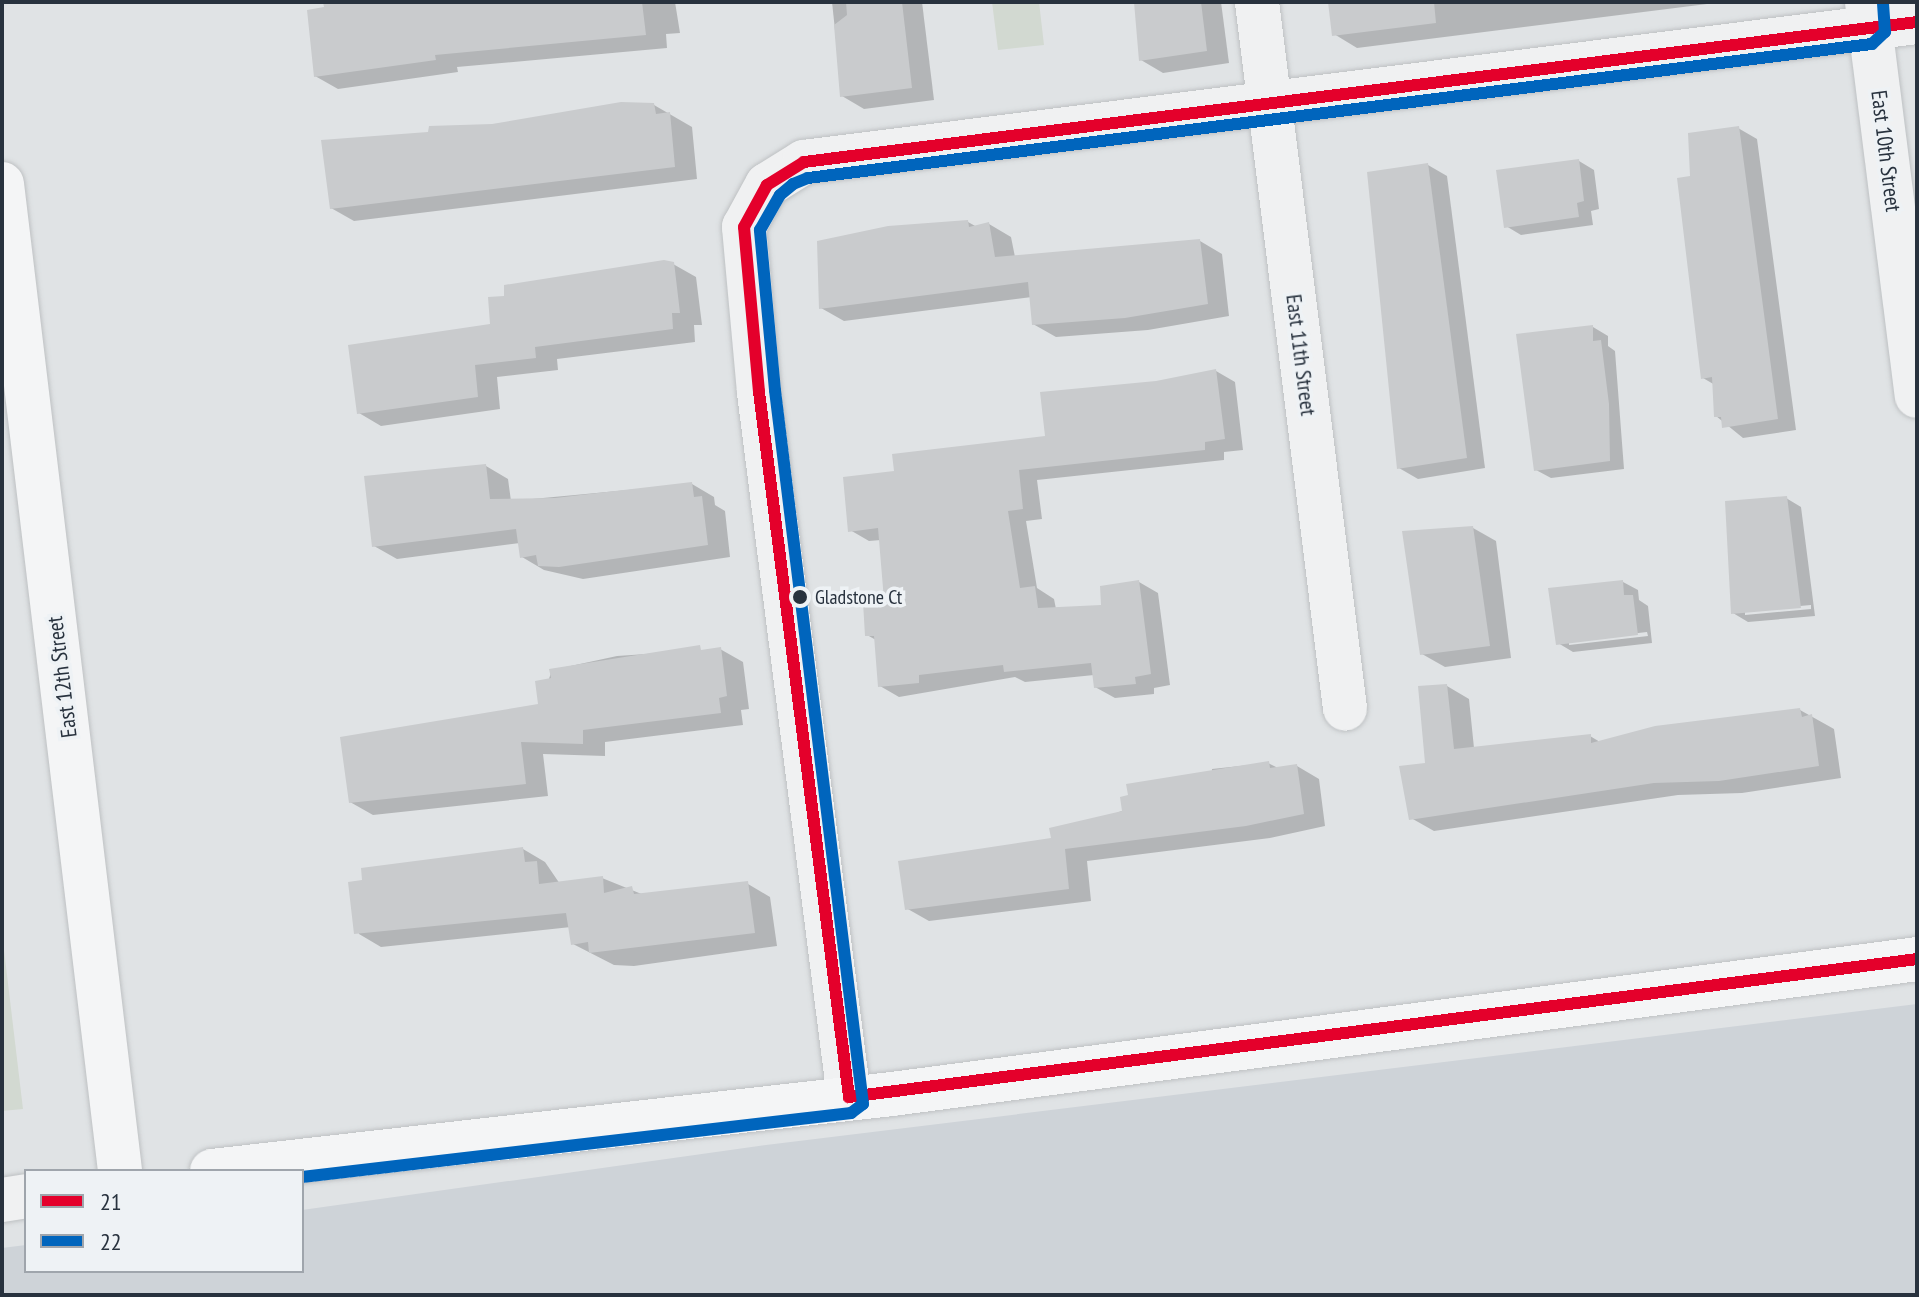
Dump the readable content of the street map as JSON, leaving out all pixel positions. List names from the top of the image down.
{
  "streets": {
    "main road": ["East 12th Street"],
    "street": ["East 10th Street", "East 11th Street"]
  },
  "places": ["Gladstone Ct"],
  "lines": ["transit line 22", "transit line 21"],
  "legend": ["21", "22"]
}
